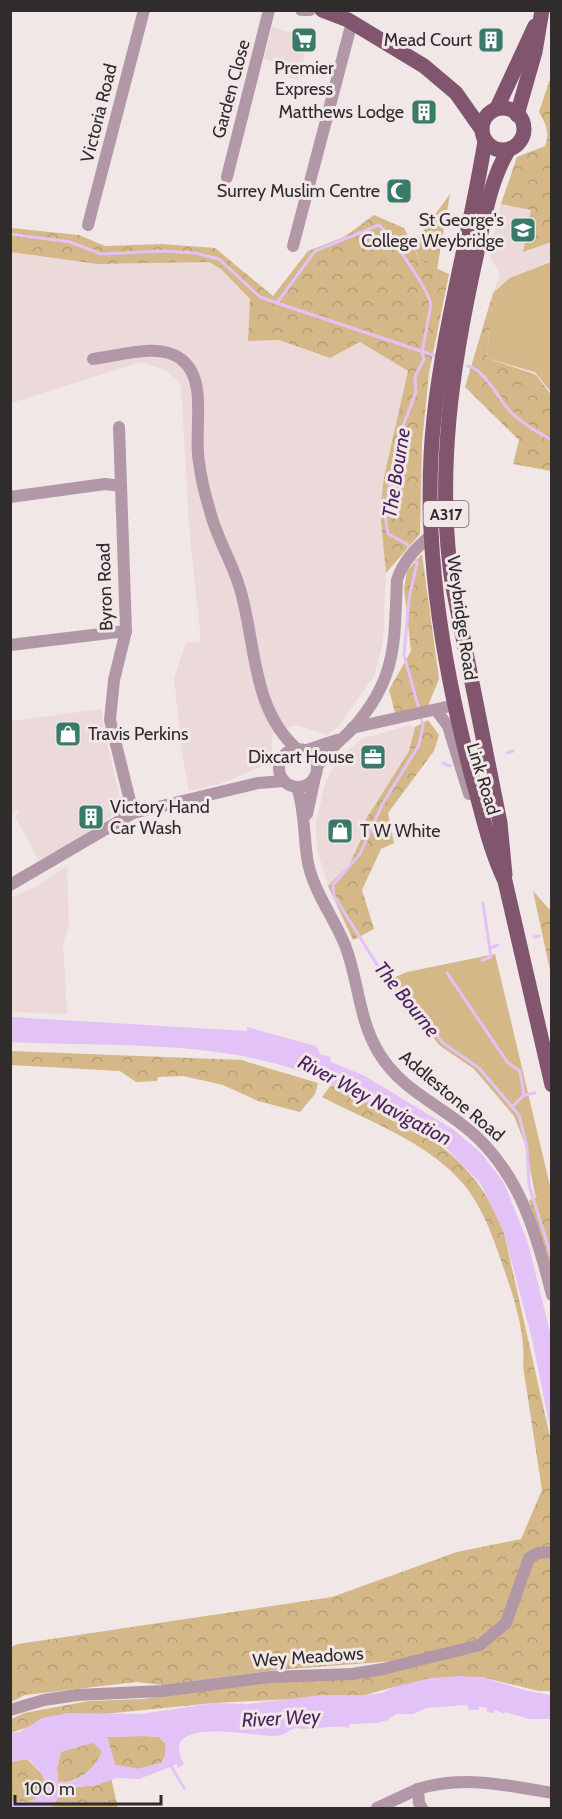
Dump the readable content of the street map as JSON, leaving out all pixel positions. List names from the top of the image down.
{
  "streets": {
    "main road": ["A317", "Weybridge Road"],
    "street": [
      "Garden Close",
      "Victoria Road",
      "Byron Road",
      "Link Road",
      "Addlestone Road",
      "Wey Meadows"
    ]
  },
  "crossings": [
    ["Weybridge Road", "Link Road"],
    ["Weybridge Road", "Addlestone Road"]
  ],
  "water": ["The Bourne", "River Wey Navigation", "River Wey"],
  "places": {
    "supermarket": ["Premier Express"],
    "building": ["Mead Court", "Matthews Lodge", "Victory Hand Car Wash"],
    "mosque": ["Surrey Muslim Centre"],
    "school or university": ["St George's College Weybridge"],
    "shop": ["Travis Perkins", "T W White"],
    "office": ["Dixcart House"]
  },
  "scale_bar": "100 m"
}
